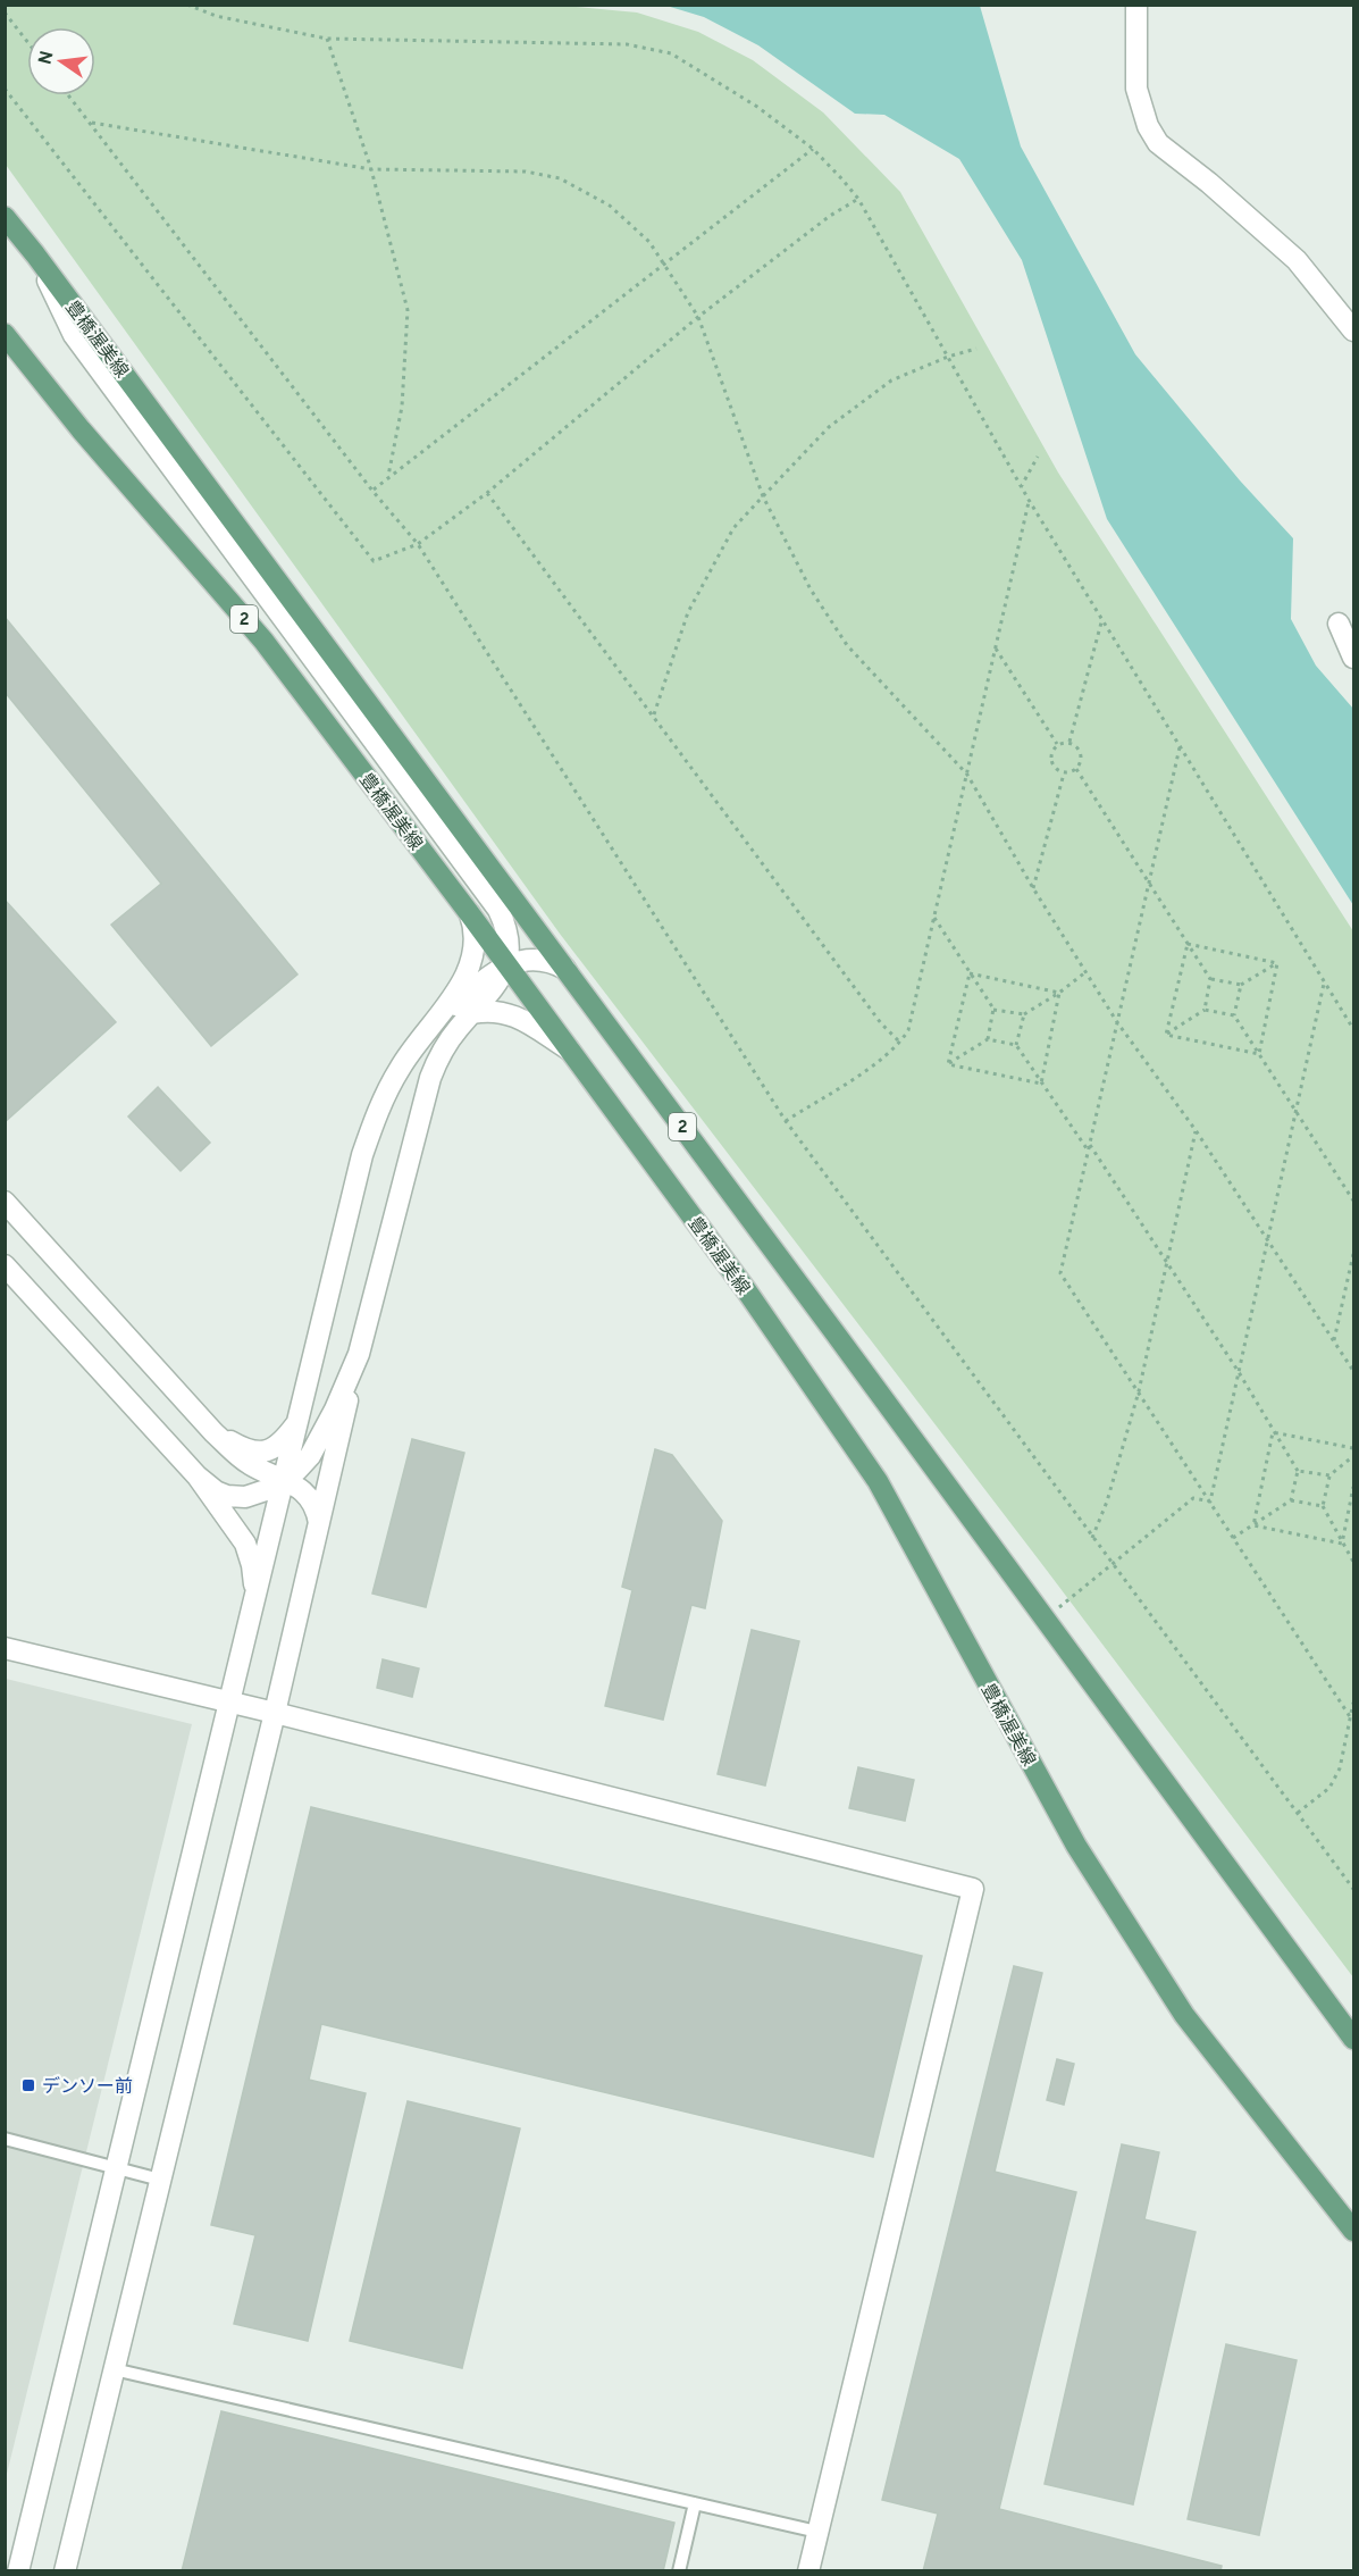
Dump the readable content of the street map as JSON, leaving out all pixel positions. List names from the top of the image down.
{
  "streets": {
    "main road": ["豊橋渥美線", "2"]
  },
  "places": {
    "transit": ["デンソー前"]
  },
  "north": "left"
}
